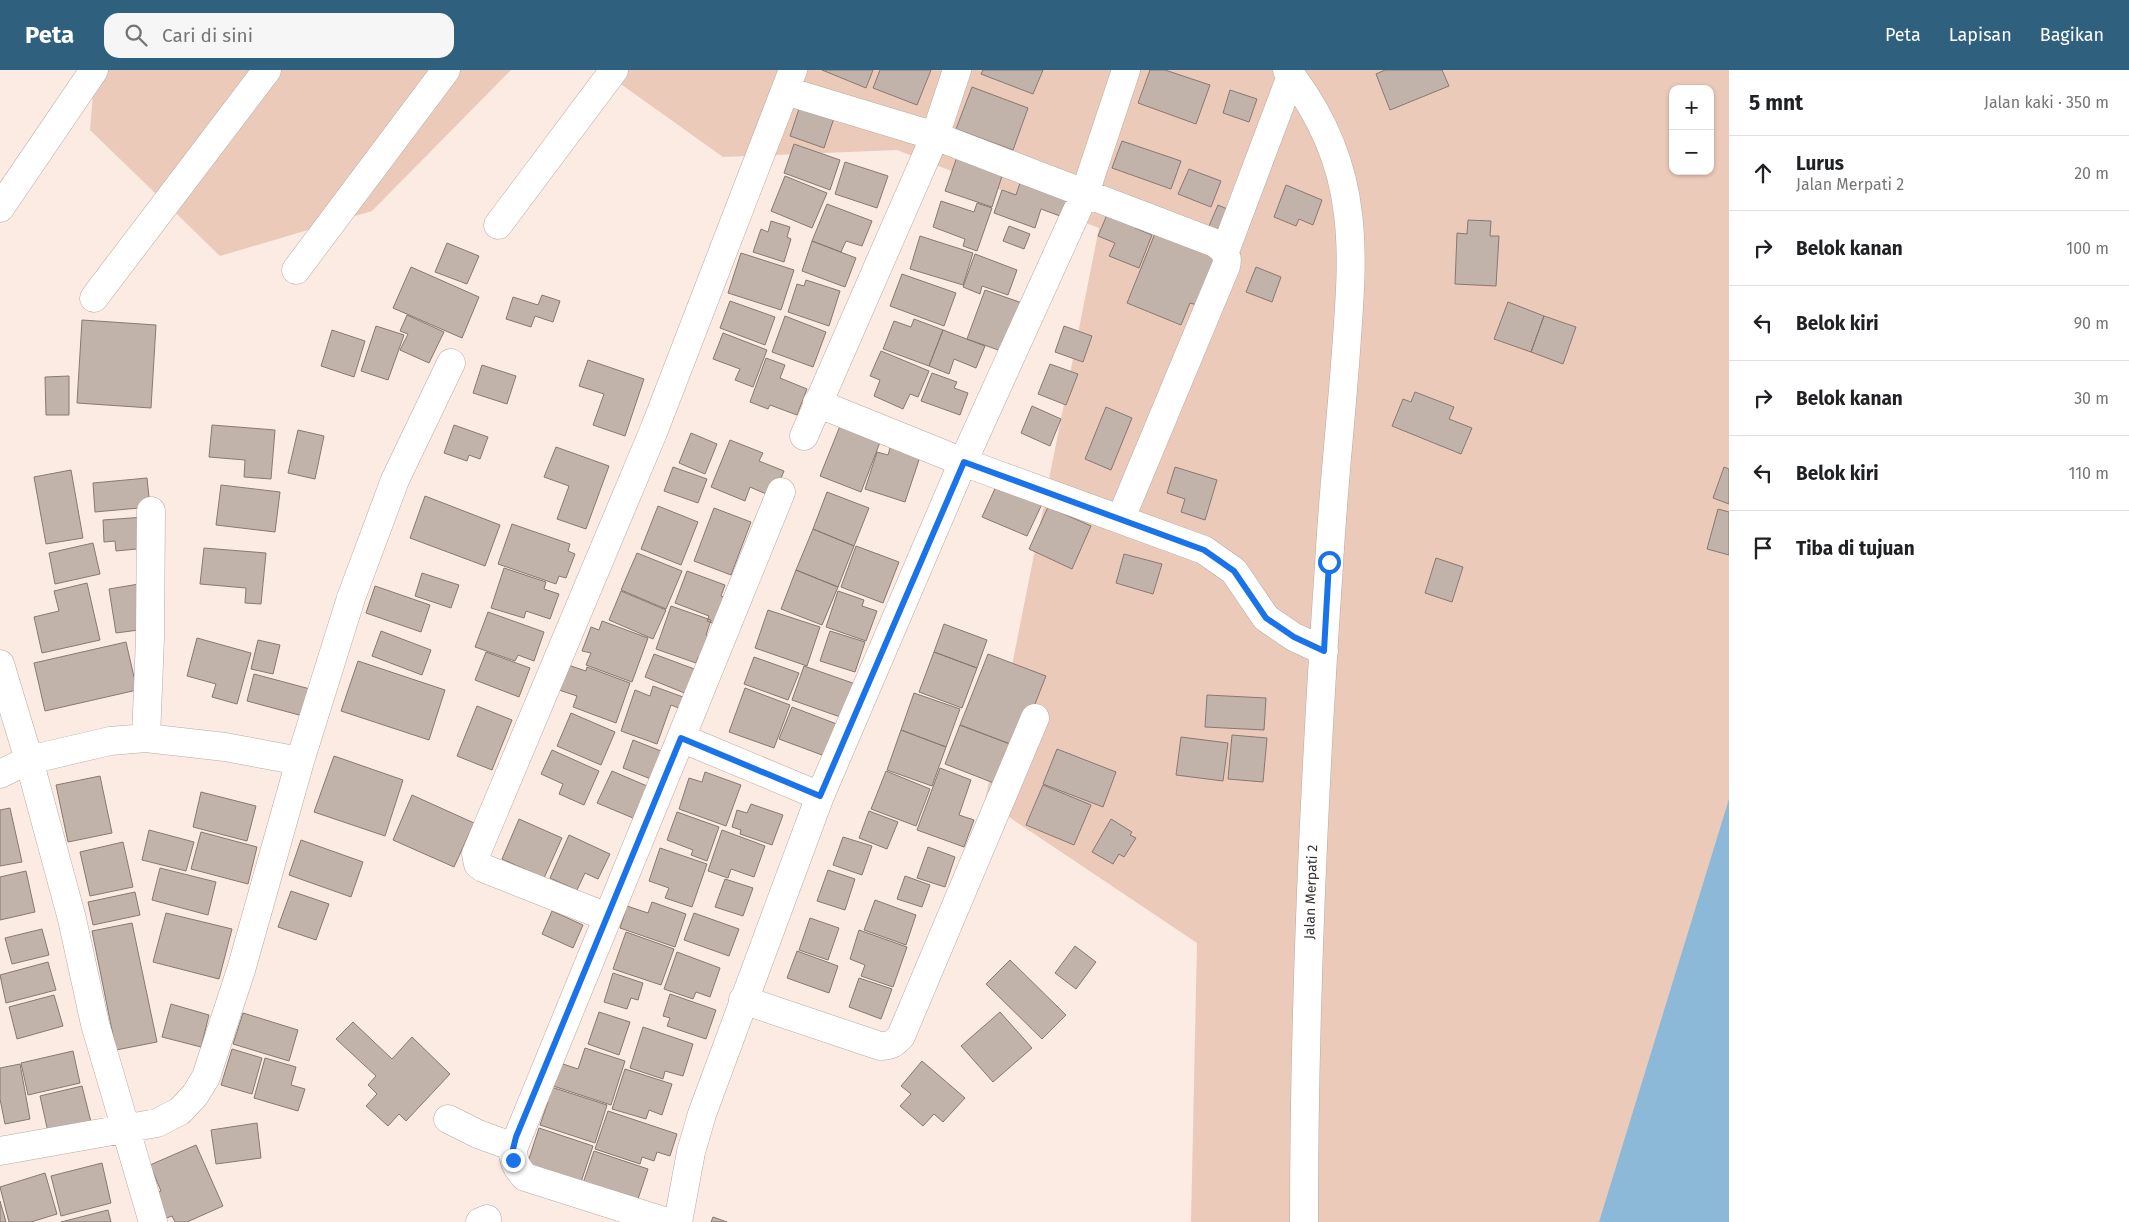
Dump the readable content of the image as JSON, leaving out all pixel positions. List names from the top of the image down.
{
  "streets": {
    "street": ["Jalan Merpati 2"]
  },
  "page": {
    "header": "Peta",
    "search": "Cari di sini",
    "nav": ["Peta", "Lapisan", "Bagikan"],
    "heading": ["5 mnt", "Jalan kaki · 350 m"],
    "map_buttons": ["+", "−"],
    "list": [
      ["Lurus", "Jalan Merpati 2", "20 m"],
      ["Belok kanan", "100 m"],
      ["Belok kiri", "90 m"],
      ["Belok kanan", "30 m"],
      ["Belok kiri", "110 m"],
      "Tiba di tujuan"
    ]
  }
}
